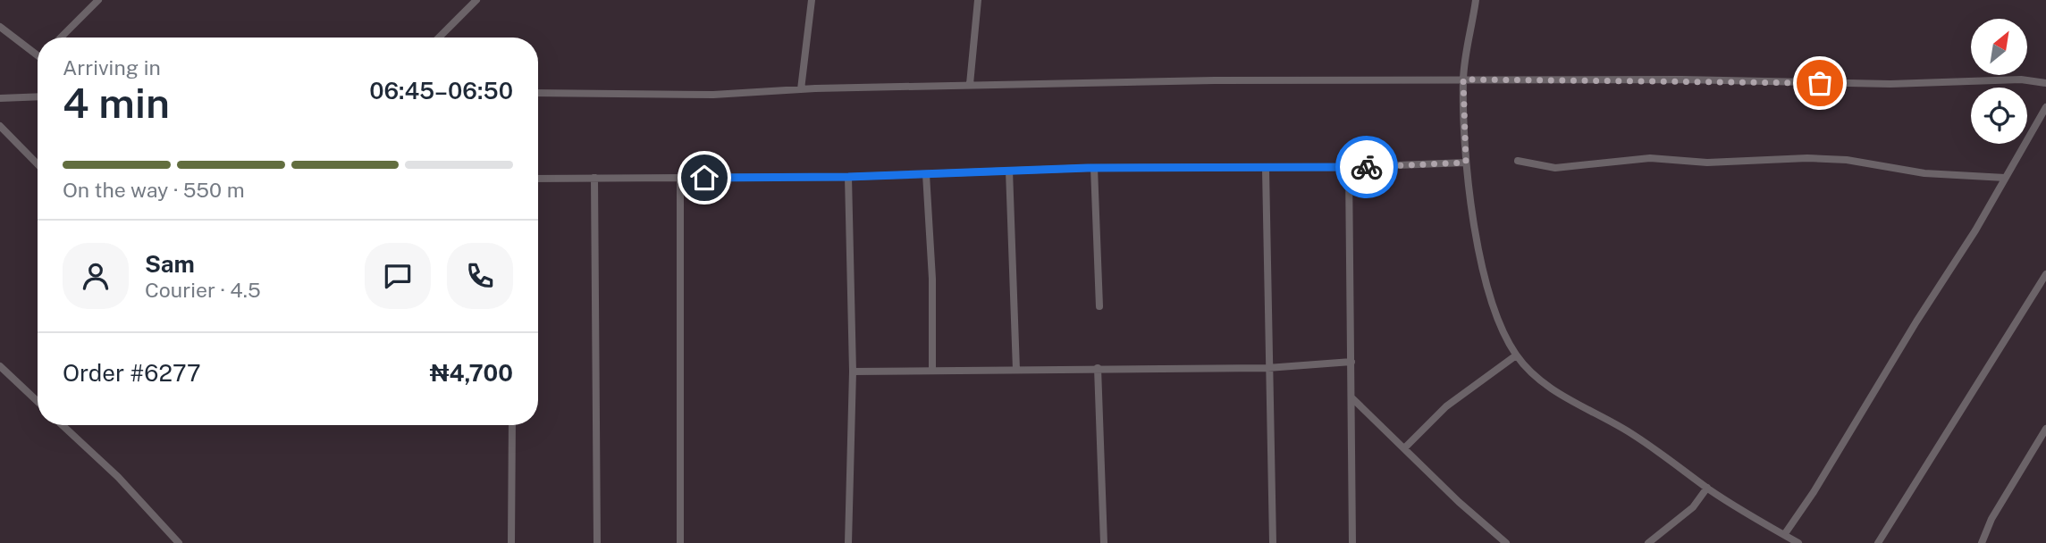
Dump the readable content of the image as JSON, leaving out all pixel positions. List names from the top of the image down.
{
  "north": "top right",
  "page": {
    "heading": ["4 min", "Arriving in", "06:45–06:50"],
    "panel": [
      "Sam",
      "Courier · 4.5",
      "Order #6277",
      "₦4,700"
    ],
    "bar": "On the way · 550 m"
  }
}
